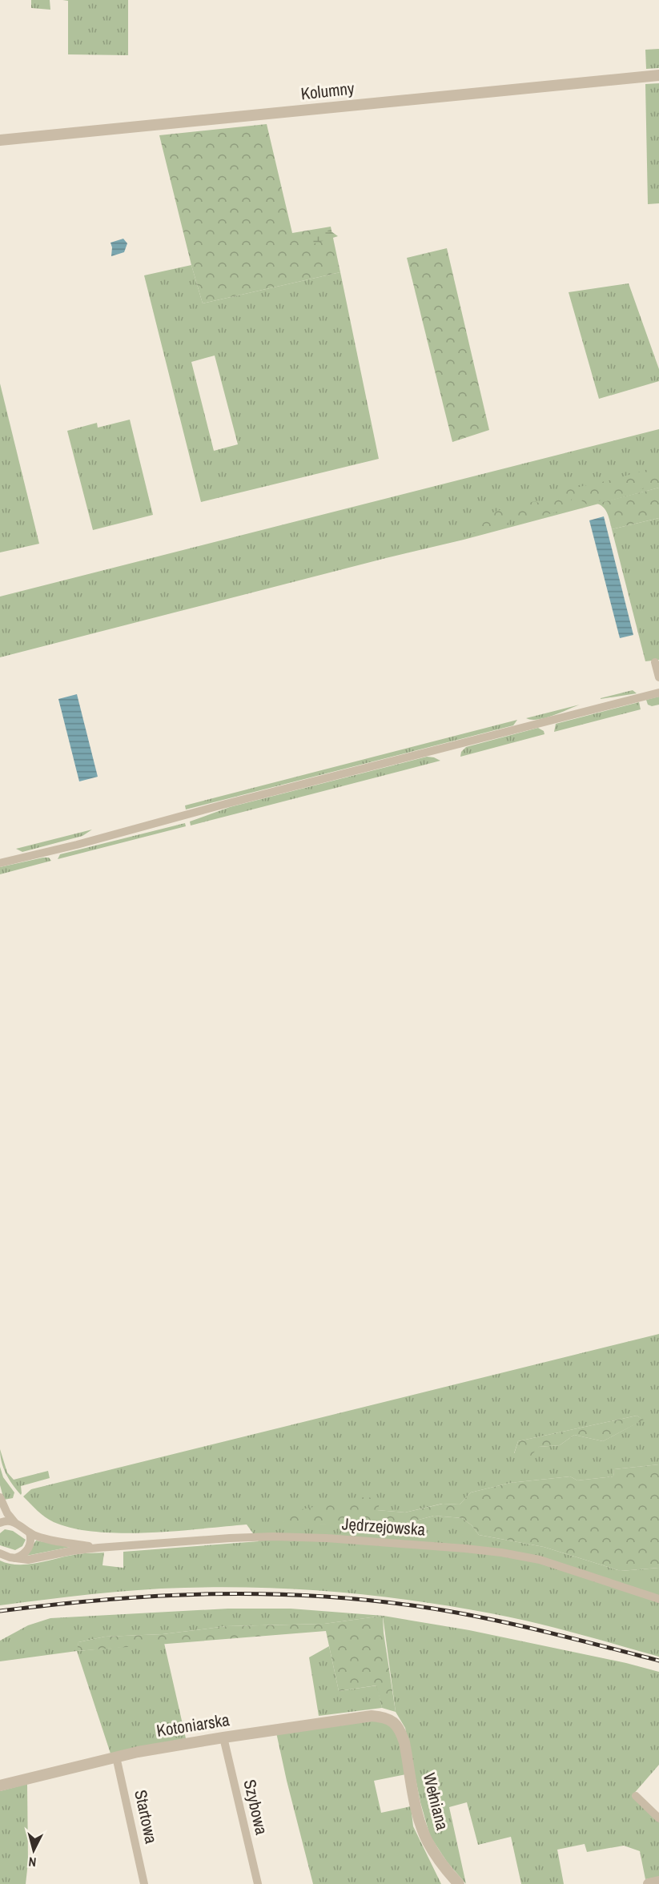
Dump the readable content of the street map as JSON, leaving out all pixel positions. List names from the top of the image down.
{
  "streets": {
    "street": [
      "Kolumny",
      "Jędrzejowska",
      "Kotoniarska",
      "Wełniana",
      "Szybowa",
      "Startowa"
    ]
  },
  "crossings": [
    ["Kotoniarska", "Wełniana"],
    ["Kotoniarska", "Szybowa"],
    ["Kotoniarska", "Startowa"]
  ],
  "north": "bottom"
}
